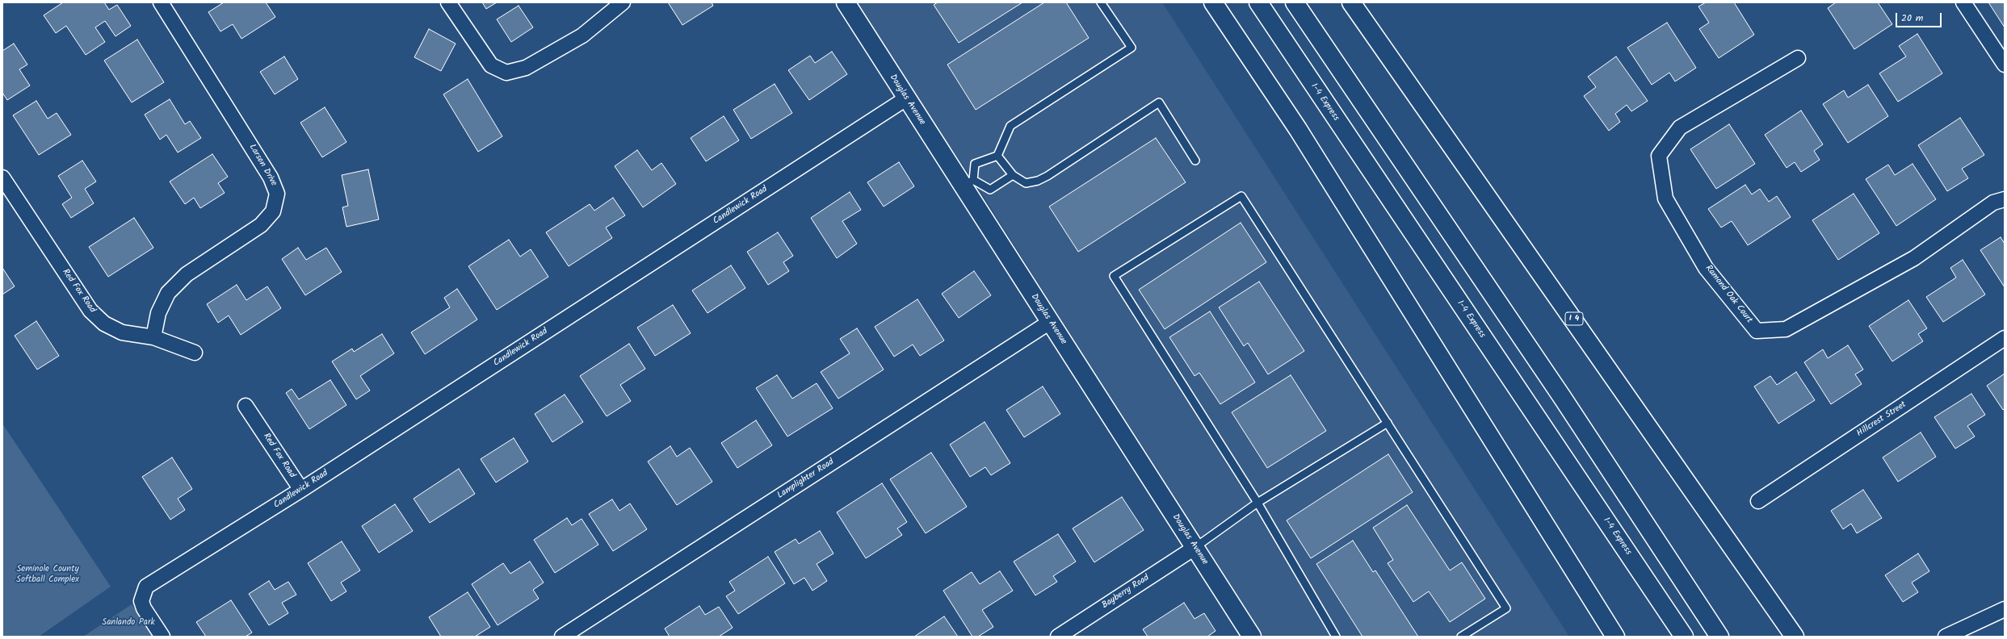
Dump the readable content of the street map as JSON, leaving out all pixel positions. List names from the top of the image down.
{
  "streets": {
    "main road": ["Douglas Avenue", "I-4 Express", "I 4"],
    "street": [
      "Larson Drive",
      "Candlewick Road",
      "Red Fox Road",
      "Ramond Oak Court",
      "Hillcrest Street",
      "Lamplighter Road",
      "Bayberry Road"
    ]
  },
  "crossings": [
    ["Douglas Avenue", "Candlewick Road"],
    ["Douglas Avenue", "Lamplighter Road"],
    ["Douglas Avenue", "Bayberry Road"],
    ["Larson Drive", "Red Fox Road"],
    ["Candlewick Road", "Red Fox Road"]
  ],
  "parks": ["Seminole County Softball Complex", "Sanlando Park"],
  "scale_bar": "20 m"
}
